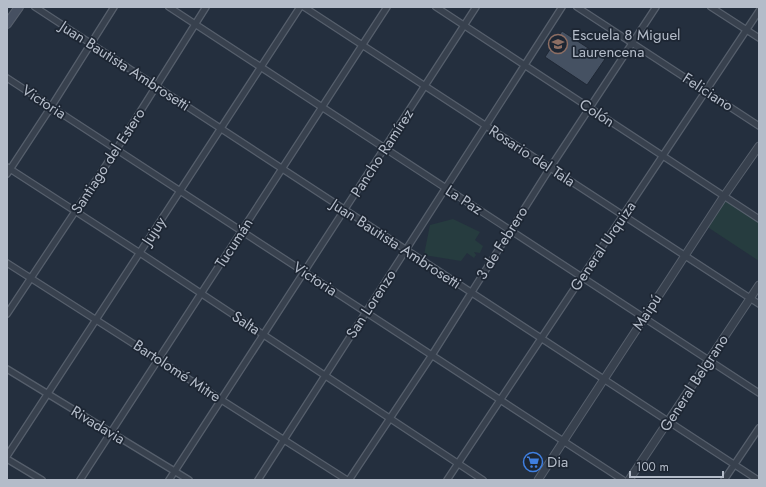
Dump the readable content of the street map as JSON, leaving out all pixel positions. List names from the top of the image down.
{
  "streets": {
    "street": [
      "Juan Bautista Ambrosetti",
      "Feliciano",
      "Victoria",
      "Colón",
      "Pancho Ramírez",
      "Rosario del Tala",
      "Santiago del Estero",
      "La Paz",
      "Jujuy",
      "Tucumán",
      "3 de Febrero",
      "General Urquiza",
      "San Lorenzo",
      "Maipú",
      "Salta",
      "Bartolomé Mitre",
      "General Belgrano",
      "Rivadavia"
    ]
  },
  "crossings": [
    ["Juan Bautista Ambrosetti", "Pancho Ramírez"],
    ["Juan Bautista Ambrosetti", "Santiago del Estero"],
    ["Juan Bautista Ambrosetti", "Jujuy"],
    ["Juan Bautista Ambrosetti", "Tucumán"],
    ["Juan Bautista Ambrosetti", "3 de Febrero"],
    ["Juan Bautista Ambrosetti", "General Urquiza"],
    ["Juan Bautista Ambrosetti", "San Lorenzo"],
    ["Juan Bautista Ambrosetti", "Maipú"],
    ["Juan Bautista Ambrosetti", "General Belgrano"],
    ["Feliciano", "3 de Febrero"],
    ["Feliciano", "General Urquiza"],
    ["Victoria", "Pancho Ramírez"],
    ["Victoria", "Santiago del Estero"],
    ["Victoria", "Jujuy"],
    ["Victoria", "Tucumán"],
    ["Victoria", "3 de Febrero"],
    ["Victoria", "General Urquiza"],
    ["Victoria", "San Lorenzo"],
    ["Victoria", "Maipú"],
    ["Colón", "Pancho Ramírez"],
    ["Colón", "3 de Febrero"],
    ["Colón", "General Urquiza"],
    ["Colón", "San Lorenzo"],
    ["Colón", "Maipú"],
    ["Pancho Ramírez", "Rosario del Tala"],
    ["Pancho Ramírez", "La Paz"],
    ["Pancho Ramírez", "Salta"],
    ["Pancho Ramírez", "Bartolomé Mitre"],
    ["Pancho Ramírez", "Rivadavia"],
    ["Rosario del Tala", "Tucumán"],
    ["Rosario del Tala", "3 de Febrero"],
    ["Rosario del Tala", "General Urquiza"],
    ["Rosario del Tala", "San Lorenzo"],
    ["Rosario del Tala", "Maipú"],
    ["Rosario del Tala", "General Belgrano"],
    ["Santiago del Estero", "La Paz"],
    ["Santiago del Estero", "Salta"],
    ["Santiago del Estero", "Bartolomé Mitre"],
    ["La Paz", "Jujuy"],
    ["La Paz", "Tucumán"],
    ["La Paz", "3 de Febrero"],
    ["La Paz", "General Urquiza"],
    ["La Paz", "San Lorenzo"],
    ["La Paz", "Maipú"],
    ["La Paz", "General Belgrano"],
    ["Jujuy", "Salta"],
    ["Jujuy", "Bartolomé Mitre"],
    ["Jujuy", "Rivadavia"],
    ["Tucumán", "Salta"],
    ["Tucumán", "Bartolomé Mitre"],
    ["Tucumán", "Rivadavia"],
    ["3 de Febrero", "Salta"],
    ["3 de Febrero", "Bartolomé Mitre"],
    ["General Urquiza", "Salta"],
    ["San Lorenzo", "Salta"],
    ["San Lorenzo", "Bartolomé Mitre"]
  ],
  "places": {
    "school or university": ["Escuela 8 Miguel Laurencena"],
    "supermarket": ["Dia"]
  },
  "scale_bar": "100 m"
}
